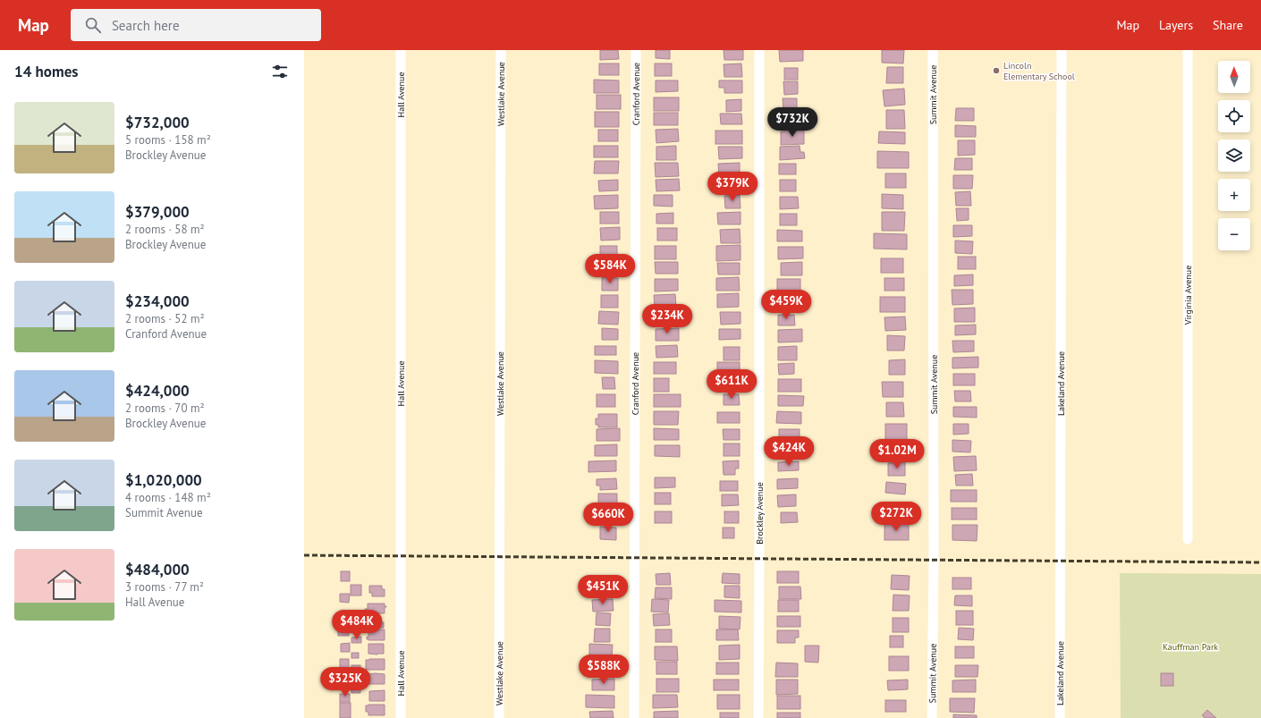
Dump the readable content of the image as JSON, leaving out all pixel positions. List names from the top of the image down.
{
  "streets": {
    "street": [
      "Hall Avenue",
      "Westlake Avenue",
      "Cranford Avenue",
      "Summit Avenue",
      "Virginia Avenue",
      "Lakeland Avenue",
      "Brockley Avenue"
    ]
  },
  "parks": ["Kauffman Park"],
  "places": ["Lincoln Elementary School"],
  "north": "top",
  "page": {
    "header": "Map",
    "search": "Search here",
    "nav": ["Map", "Layers", "Share"],
    "heading": "14 homes",
    "map_buttons": ["+", "−"],
    "list": [
      {
        "name": "$732,000",
        "note": "5 rooms · 158 m² · Brockley Avenue"
      },
      {
        "name": "$379,000",
        "note": "2 rooms · 58 m² · Brockley Avenue"
      },
      {
        "name": "$234,000",
        "note": "2 rooms · 52 m² · Cranford Avenue"
      },
      {
        "name": "$424,000",
        "note": "2 rooms · 70 m² · Brockley Avenue"
      },
      {
        "name": "$1,020,000",
        "note": "4 rooms · 148 m² · Summit Avenue"
      },
      {
        "name": "$484,000",
        "note": "3 rooms · 77 m² · Hall Avenue"
      }
    ],
    "price": [
      "$732K",
      "$379K",
      "$584K",
      "$459K",
      "$234K",
      "$611K",
      "$424K",
      "$1.02M",
      "$272K",
      "$660K",
      "$451K",
      "$484K",
      "$588K",
      "$325K"
    ]
  }
}
